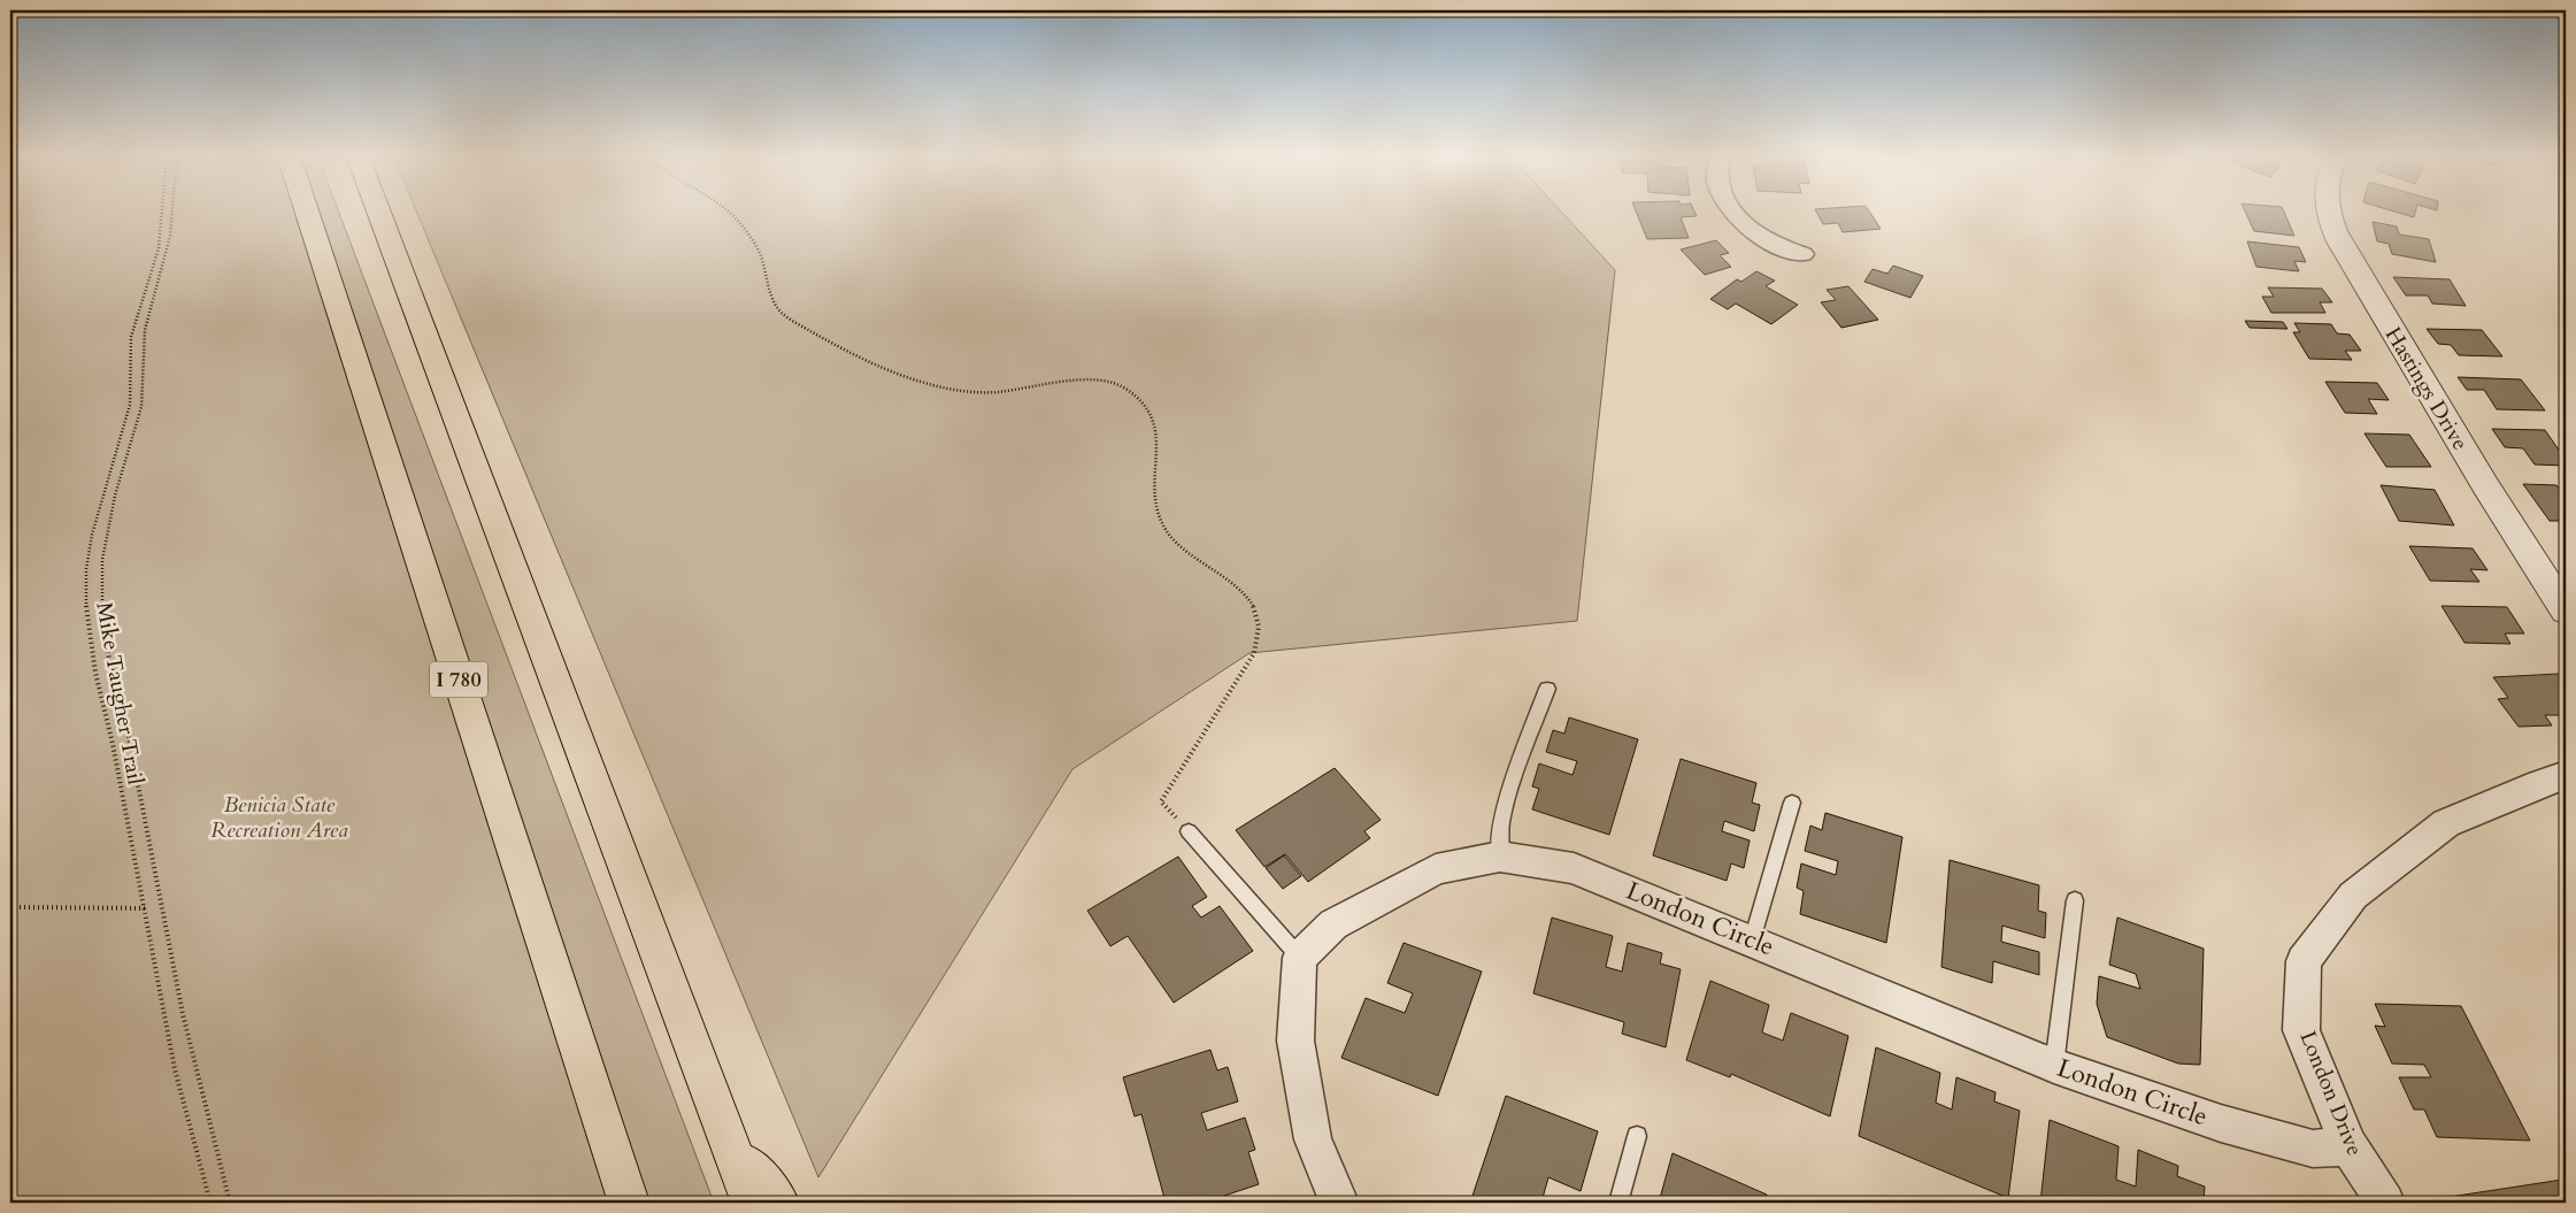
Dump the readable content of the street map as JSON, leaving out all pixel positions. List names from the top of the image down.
{
  "streets": {
    "highway": ["I 780"],
    "street": ["Hastings Drive", "London Circle", "London Drive"],
    "path": ["Mike Taugher Trail"]
  },
  "crossings": [
    ["London Circle", "London Drive"]
  ],
  "parks": ["Benicia State Recreation Area"]
}
